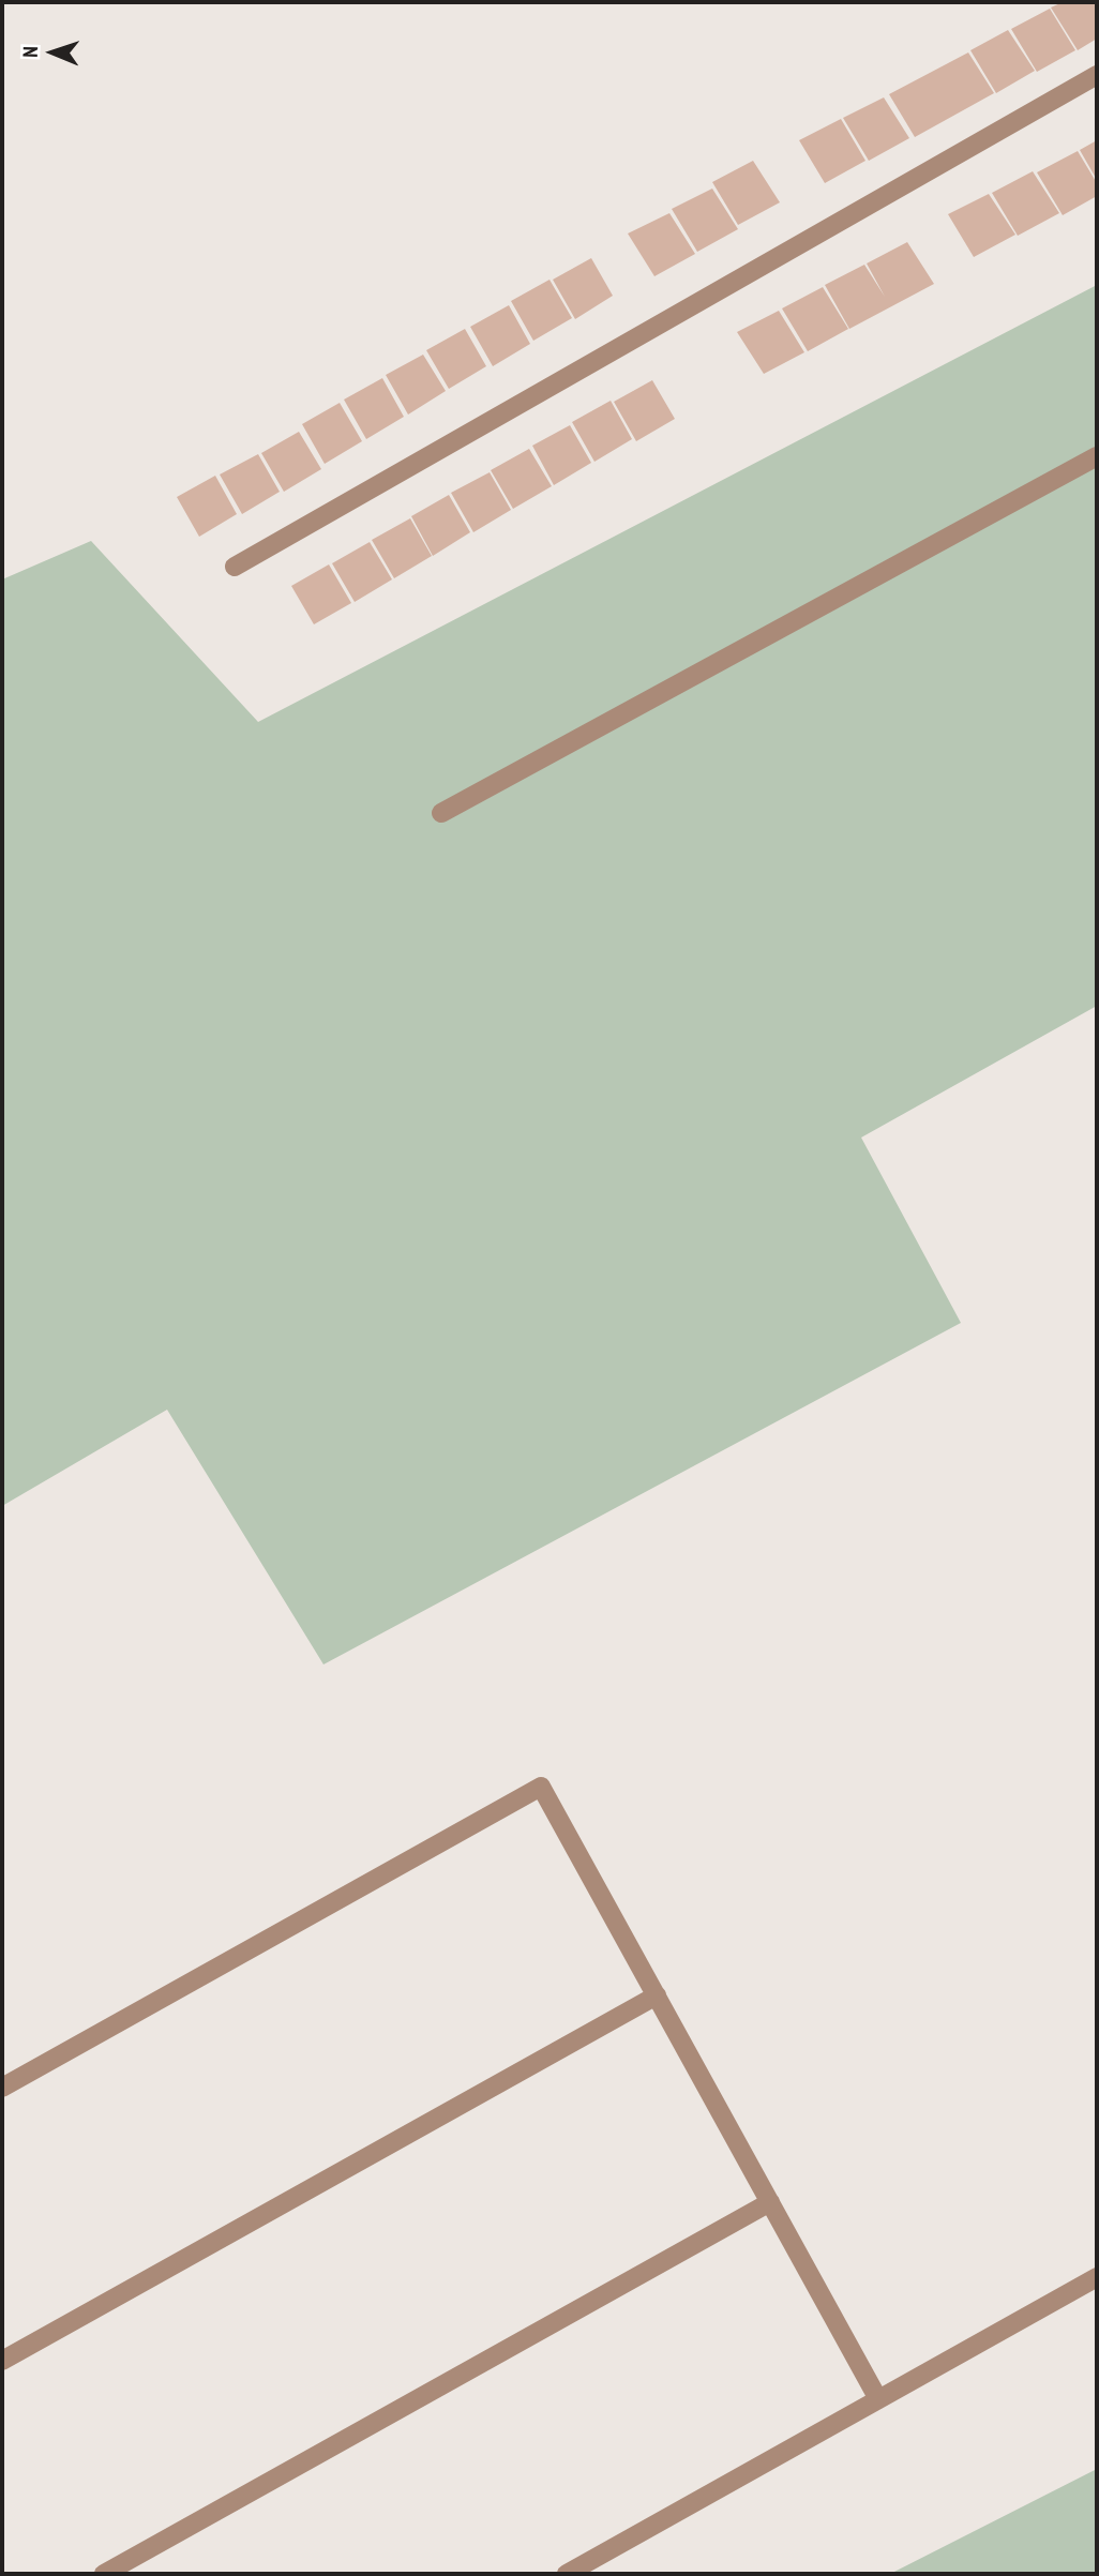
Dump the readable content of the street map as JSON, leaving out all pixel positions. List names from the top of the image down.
{
  "north": "left"
}
